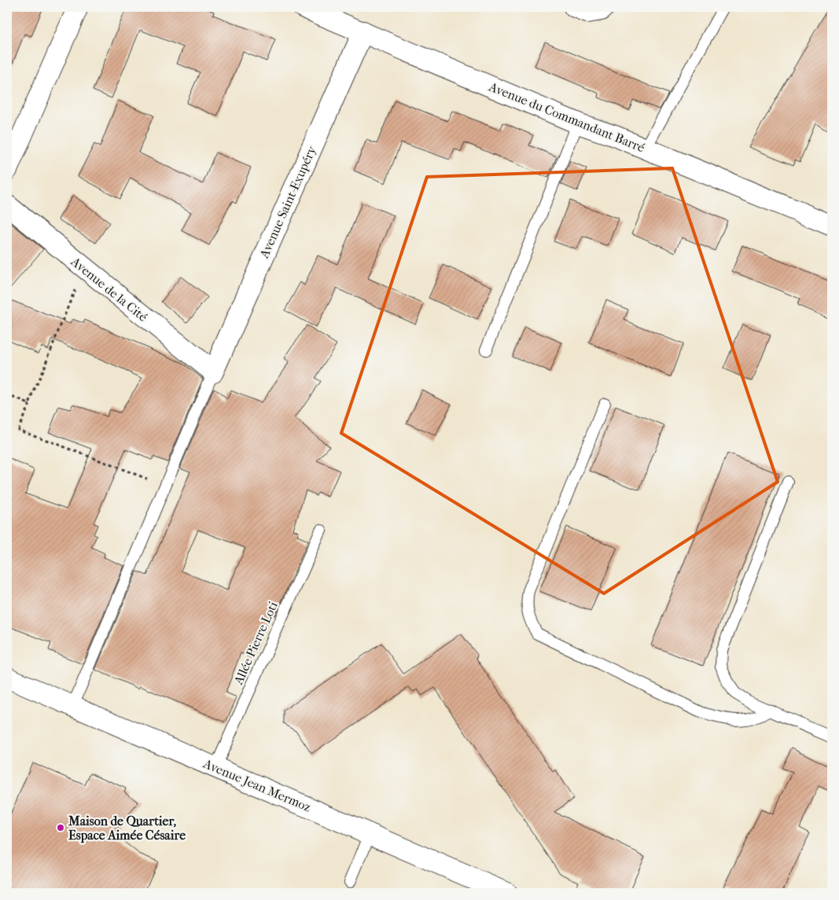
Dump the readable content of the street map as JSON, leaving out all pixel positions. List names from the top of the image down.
{
  "streets": {
    "street": [
      "Avenue du Commandant Barré",
      "Avenue Saint-Exupéry",
      "Avenue de la Cité",
      "Avenue Jean Mermoz"
    ],
    "lane": ["Allée Pierre Loti"]
  },
  "crossings": [
    ["Avenue du Commandant Barré", "Avenue Saint-Exupéry"],
    ["Avenue Saint-Exupéry", "Avenue de la Cité"],
    ["Allée Pierre Loti", "Avenue Jean Mermoz"]
  ],
  "places": ["Maison de Quartier, Espace Aimée Césaire"]
}
